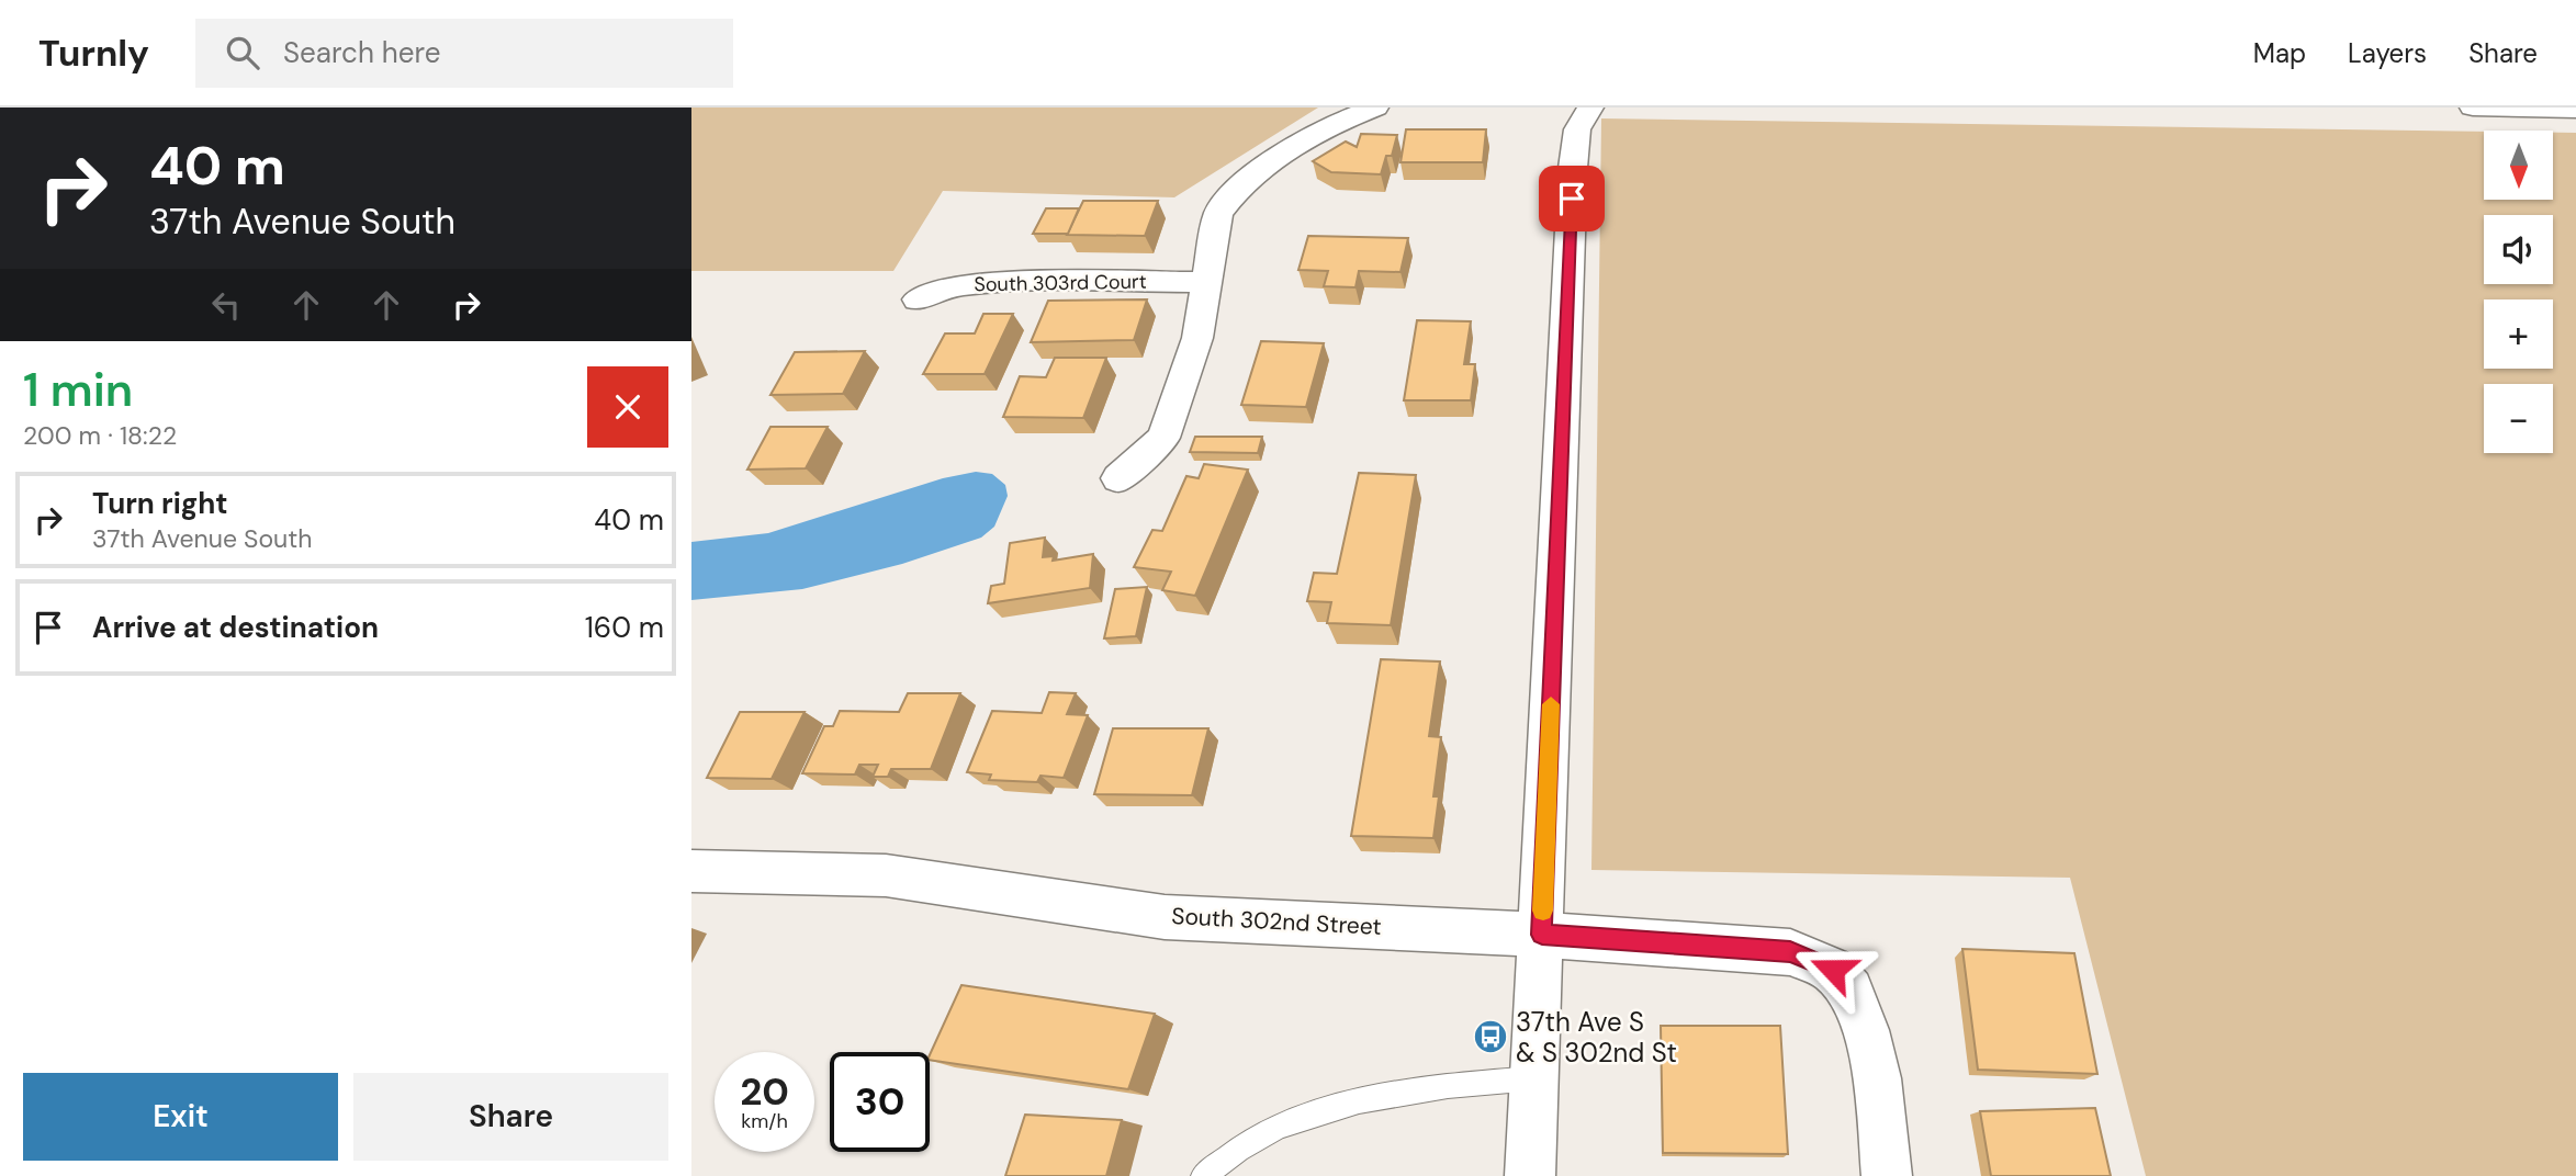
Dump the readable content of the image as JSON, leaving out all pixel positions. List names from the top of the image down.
{
  "streets": {
    "street": ["South 303rd Court", "South 302nd Street"]
  },
  "places": {
    "bus stop": ["37th Ave S & S 302nd St"]
  },
  "north": "bottom",
  "page": {
    "header": "Turnly",
    "search": "Search here",
    "nav": ["Map", "Layers", "Share"],
    "turn": ["40 m", "37th Avenue South"],
    "map_buttons": ["+", "−"],
    "heading": ["1 min", "200 m · 18:22"],
    "list": [
      {
        "name": "Turn right",
        "note": "37th Avenue South",
        "value": "40 m"
      },
      {
        "name": "Arrive at destination",
        "value": "160 m"
      }
    ],
    "speed": "20 km/h",
    "limit": "30",
    "buttons": ["Exit", "Share"]
  }
}
